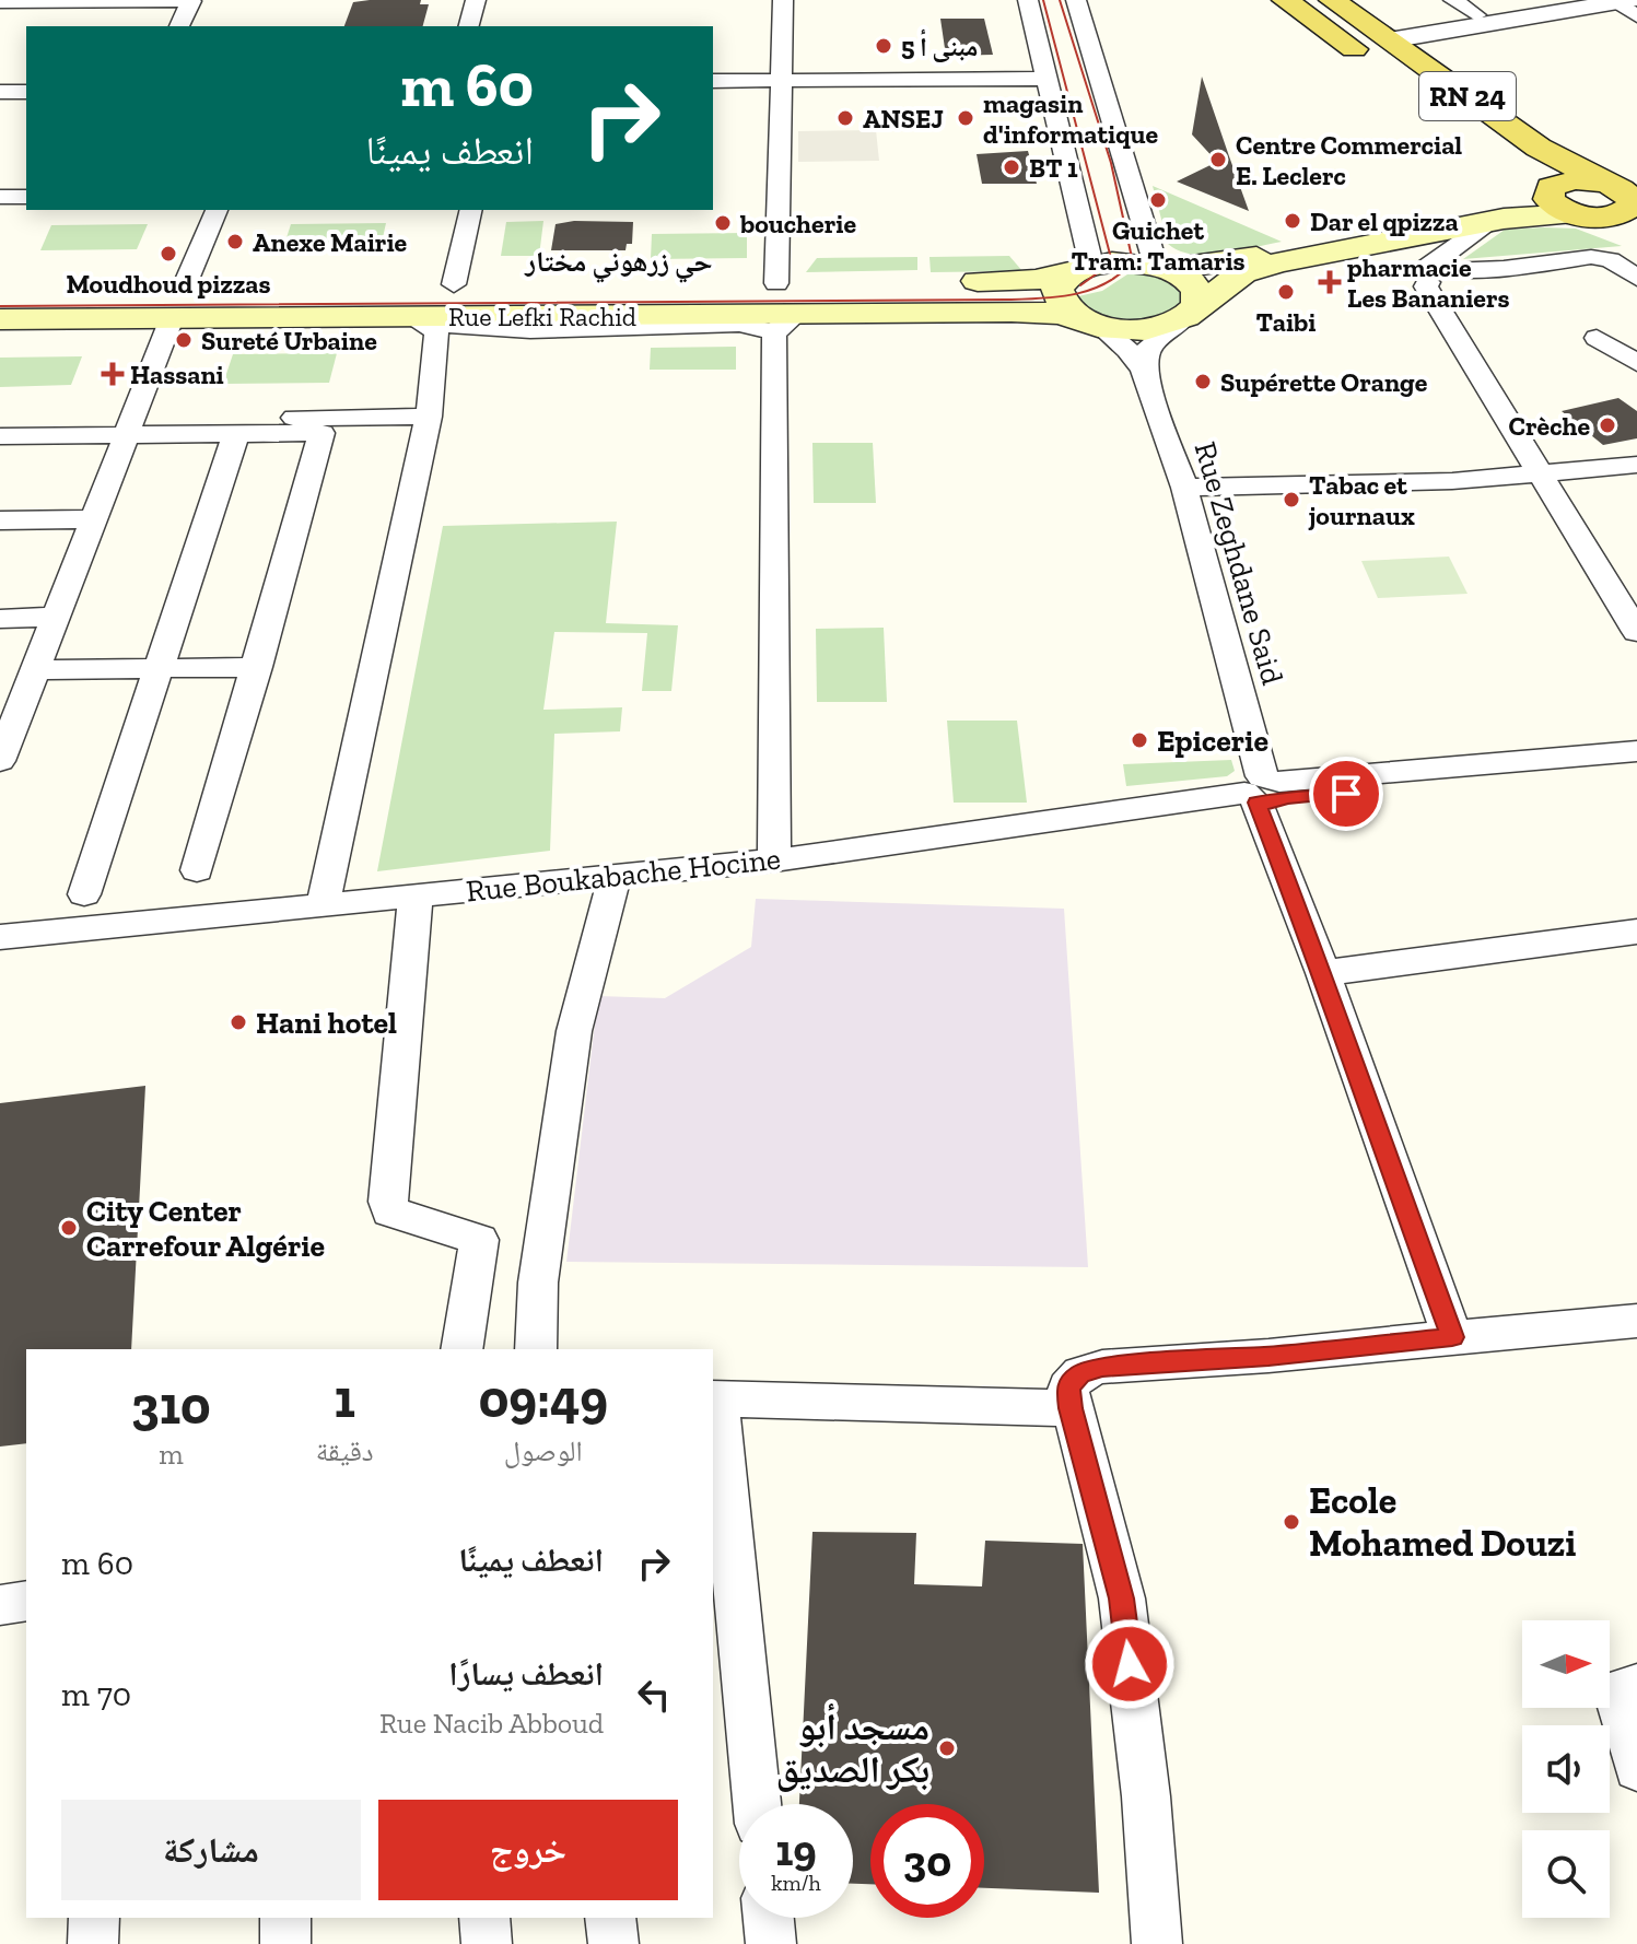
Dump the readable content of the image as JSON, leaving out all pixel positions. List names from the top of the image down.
{
  "streets": {
    "main road": ["RN 24", "Rue Lefki Rachid"],
    "street": ["Rue Zeghdane Said", "Rue Boukabache Hocine"]
  },
  "crossings": [
    ["Rue Zeghdane Said", "Rue Boukabache Hocine"]
  ],
  "districts": ["حي زرهوني مختار"],
  "places": {
    "other": [
      "مبنى أ 5",
      "ANSEJ",
      "magasin d'informatique",
      "Centre Commercial E. Leclerc",
      "BT 1",
      "Guichet Tram: Tamaris",
      "Dar el qpizza",
      "boucherie",
      "Anexe Mairie",
      "Moudhoud pizzas",
      "Taibi",
      "Sureté Urbaine",
      "Supérette Orange",
      "Crèche",
      "Tabac et journaux",
      "Epicerie",
      "Hani hotel",
      "City Center Carrefour Algérie",
      "Ecole Mohamed Douzi",
      "مسجد أبو بكر الصديق"
    ],
    "health": ["pharmacie Les Bananiers", "Hassani"]
  },
  "north": "right",
  "page": {
    "turn": ["60 m", "انعطف يمينًا"],
    "eta": [
      "09:49",
      "الوصول",
      "1",
      "دقيقة",
      "310",
      "m"
    ],
    "list": [
      {
        "name": "انعطف يمينًا",
        "value": "60 m"
      },
      {
        "name": "انعطف يسارًا",
        "note": "Rue Nacib Abboud",
        "value": "70 m"
      }
    ],
    "buttons": ["خروج", "مشاركة"],
    "speed": "19 km/h",
    "limit": "30"
  }
}
